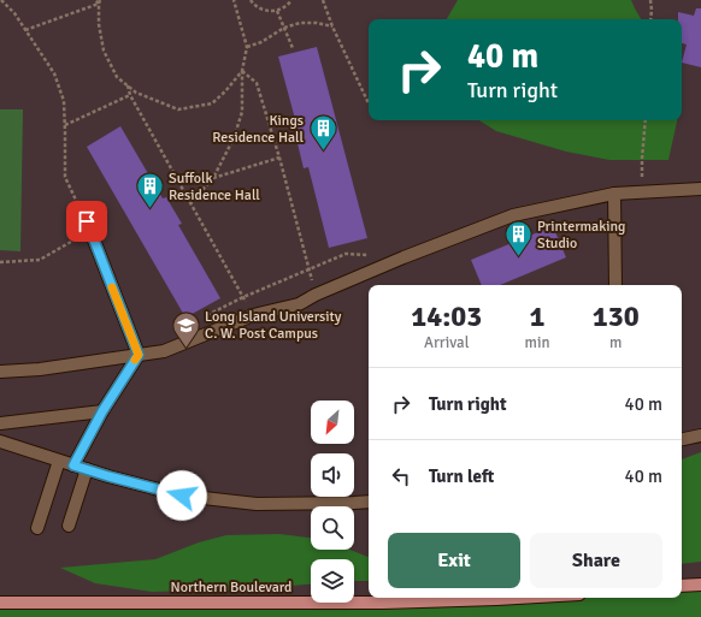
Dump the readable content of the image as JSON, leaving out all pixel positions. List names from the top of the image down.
{
  "streets": {
    "main road": ["Northern Boulevard"]
  },
  "places": {
    "building": ["Kings Residence Hall", "Suffolk Residence Hall", "Printermaking Studio"],
    "school or university": ["Long Island University C. W. Post Campus"]
  },
  "north": "bottom left",
  "page": {
    "turn": ["40 m", "Turn right"],
    "eta": [
      "14:03",
      "Arrival",
      "1",
      "min",
      "130",
      "m"
    ],
    "list": [
      {
        "name": "Turn right",
        "value": "40 m"
      },
      {
        "name": "Turn left",
        "value": "40 m"
      }
    ],
    "buttons": ["Exit", "Share"]
  }
}
